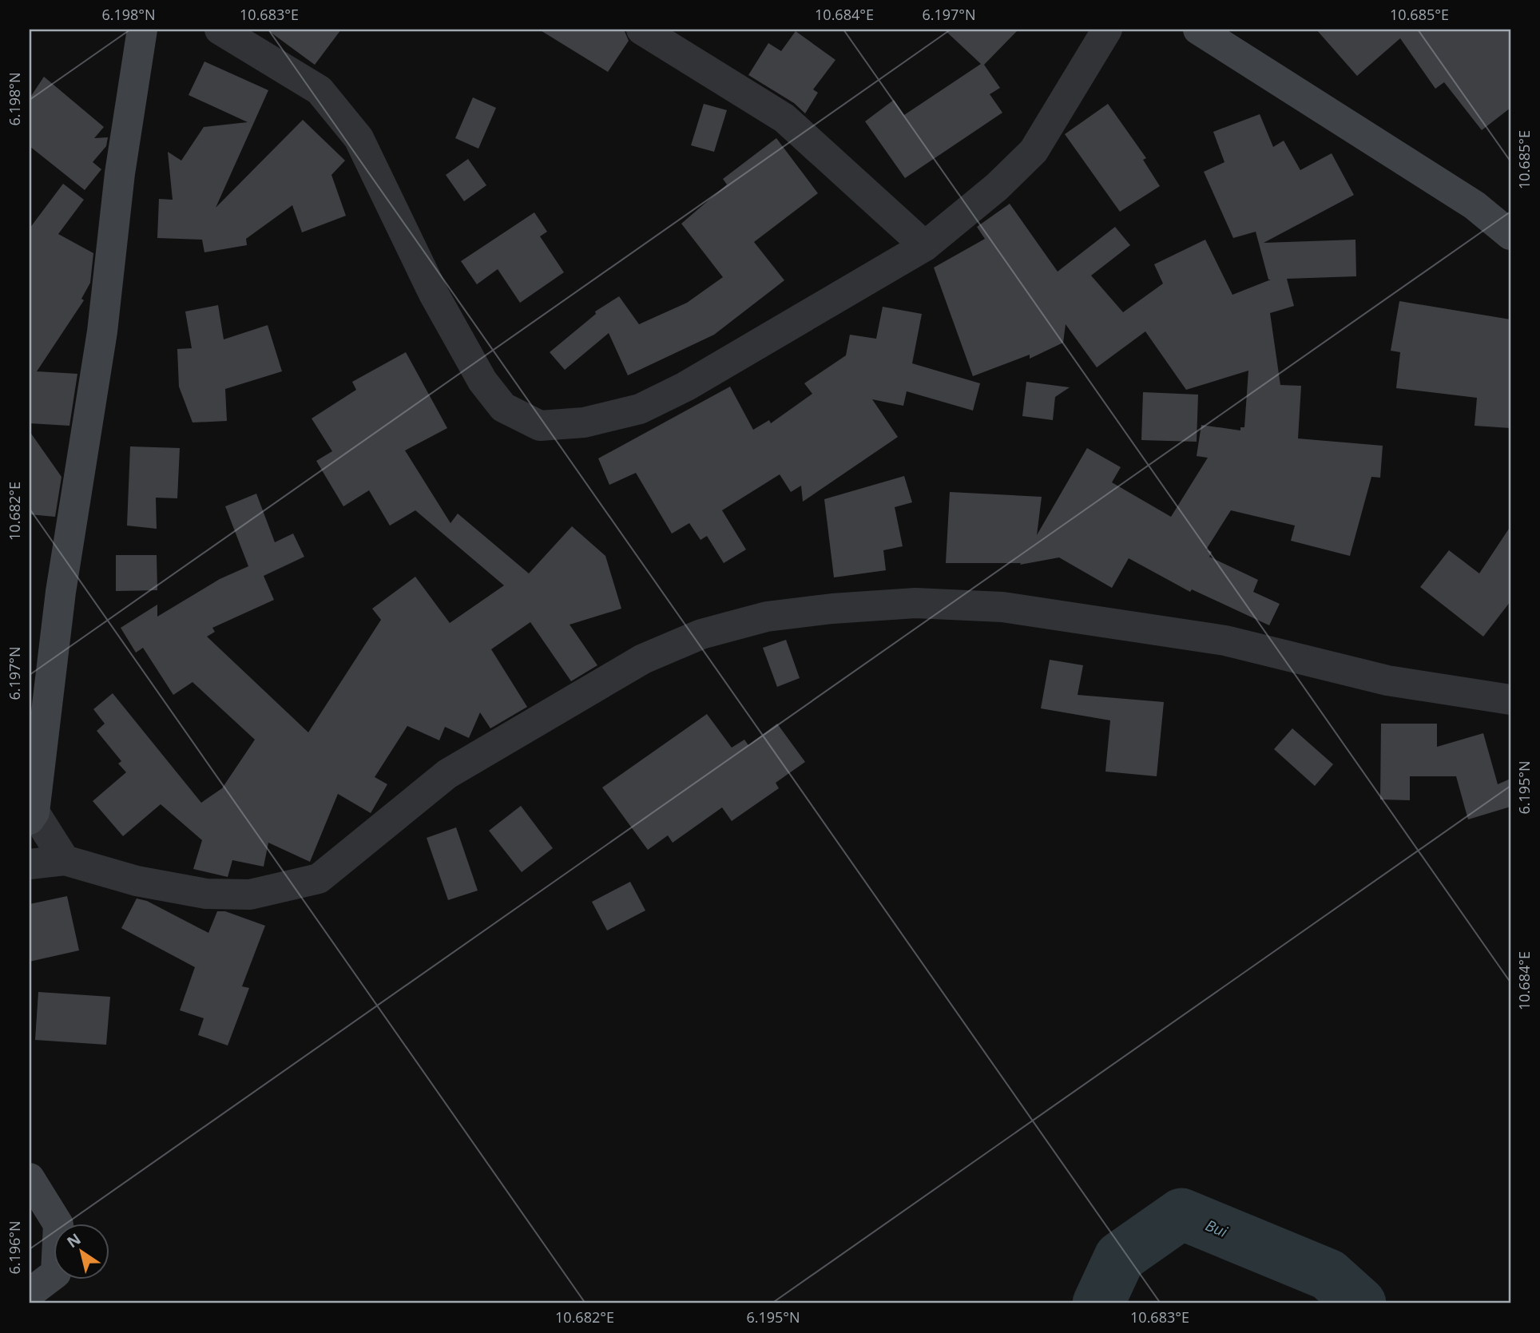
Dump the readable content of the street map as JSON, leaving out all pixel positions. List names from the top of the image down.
{
  "water": ["Bui"],
  "north": "top left",
  "coordinates": [
    "6.198°N",
    "10.683°E",
    "10.684°E",
    "6.197°N",
    "10.685°E",
    "10.682°E",
    "6.195°N",
    "6.196°N"
  ]
}
